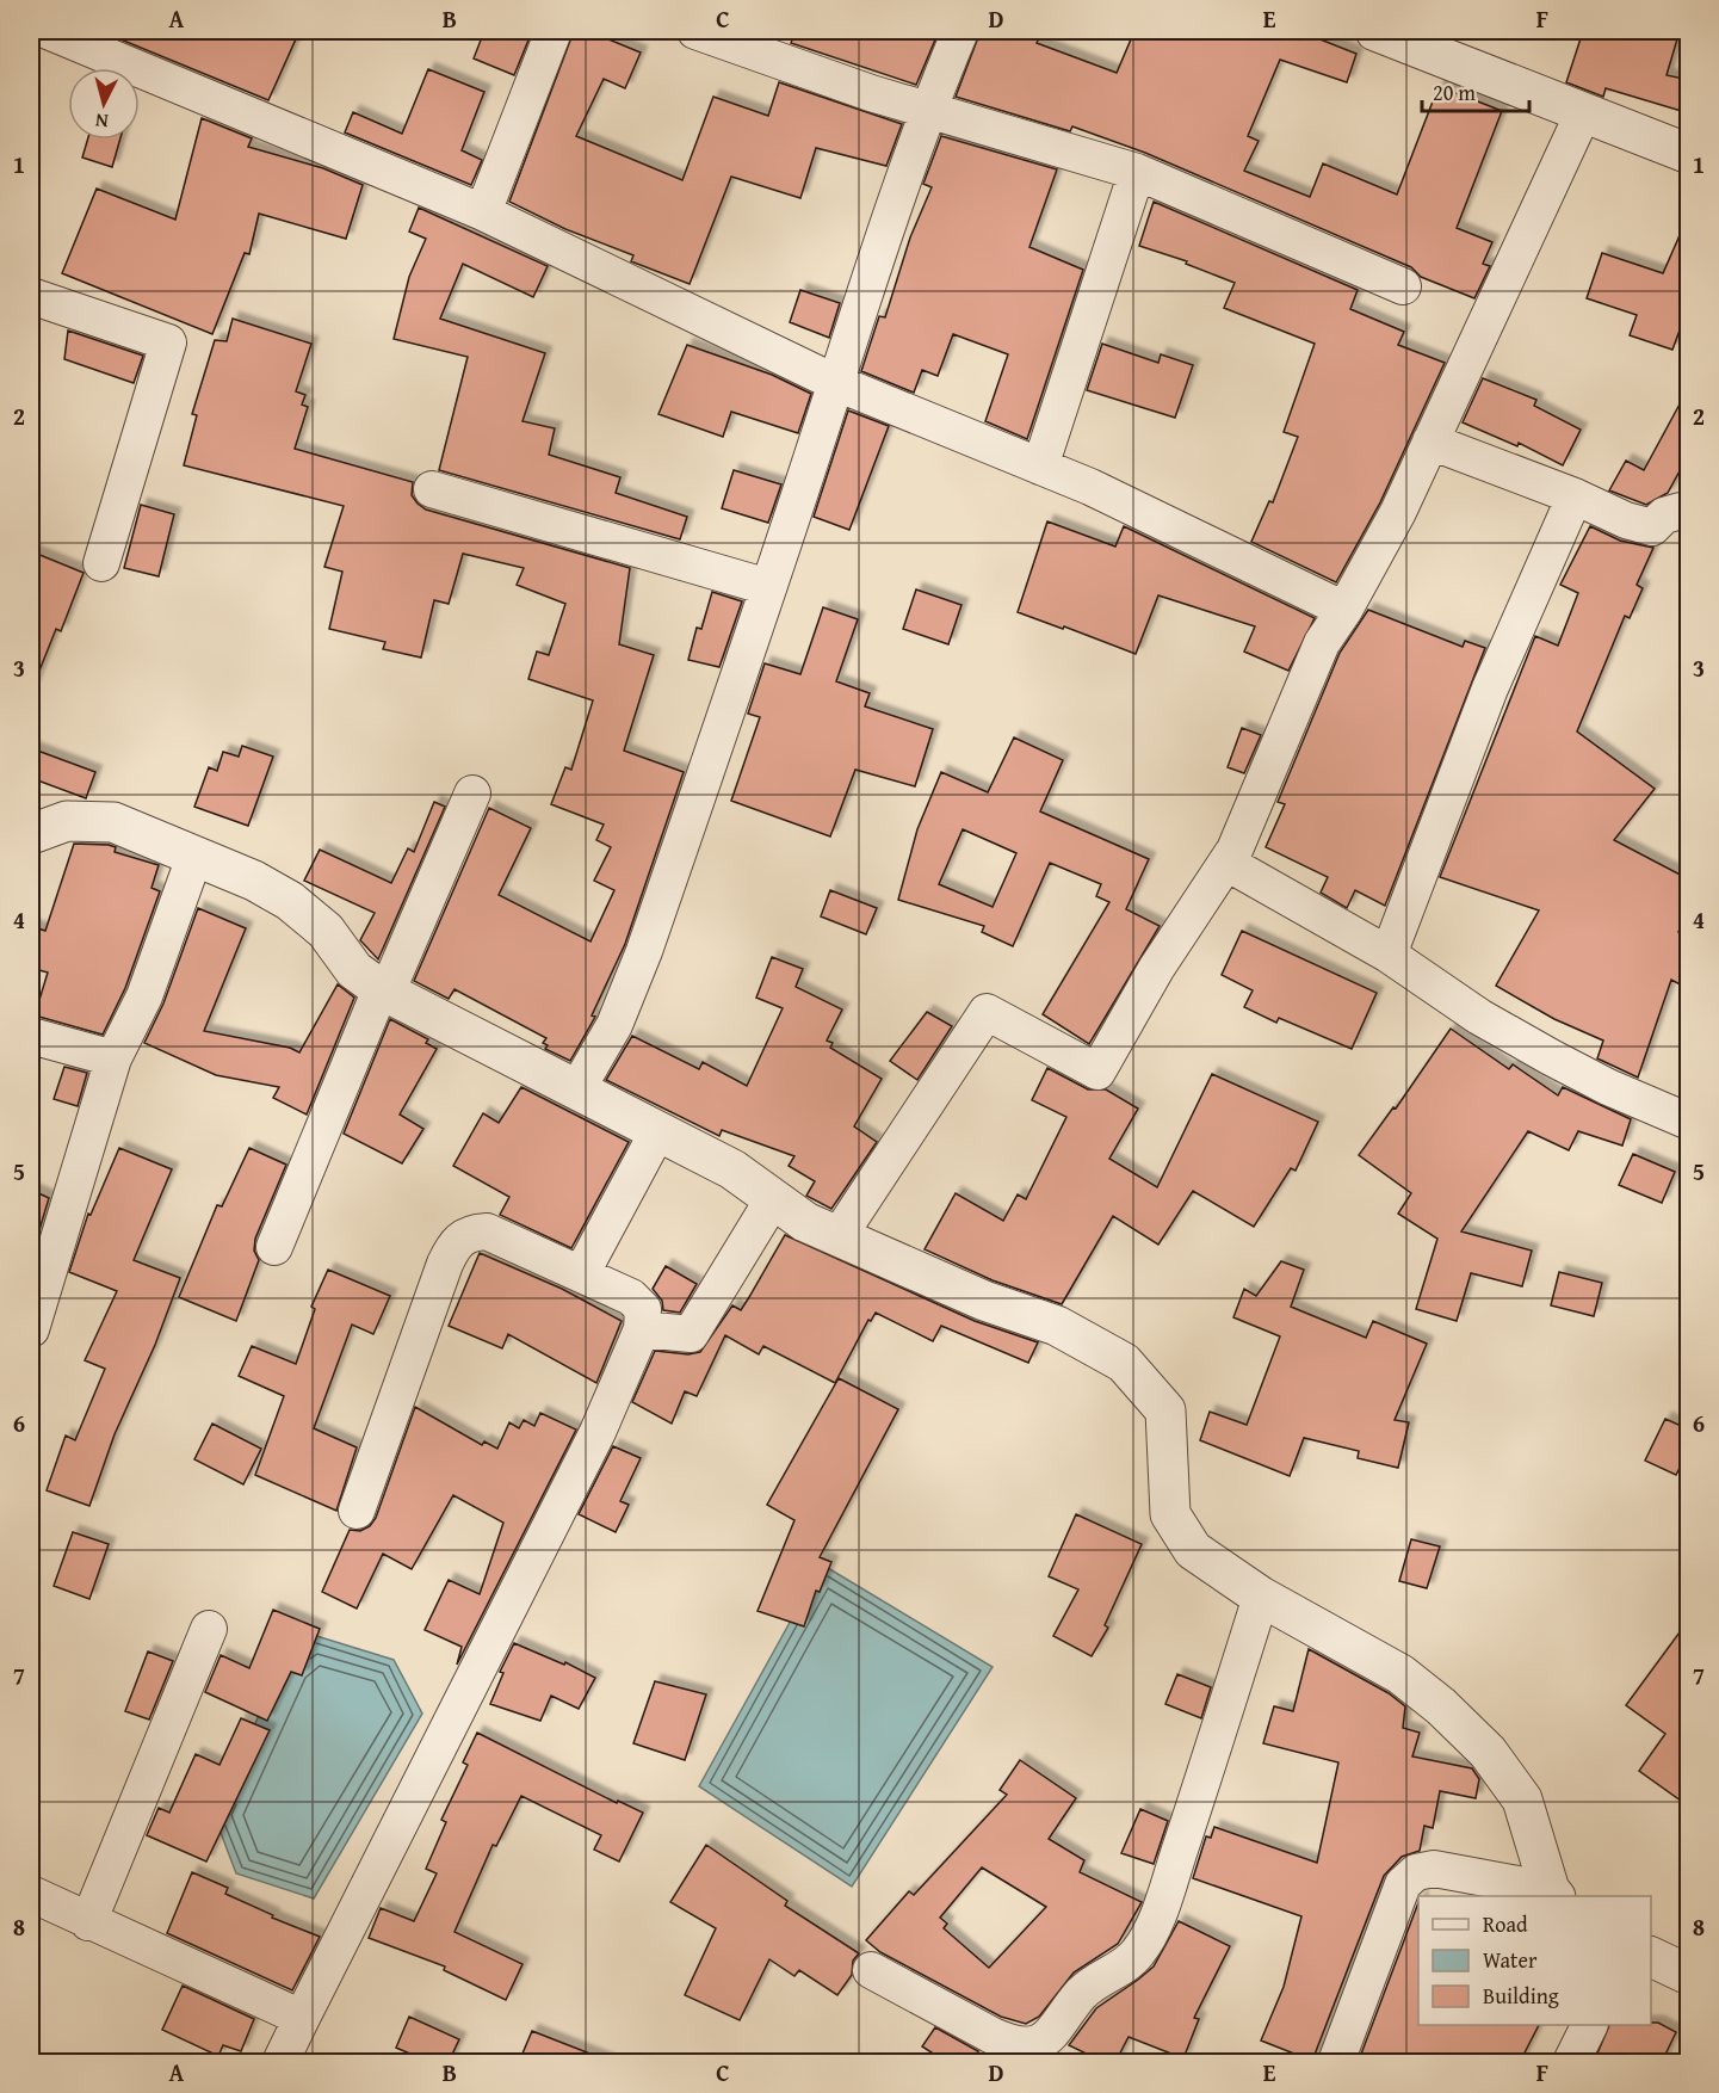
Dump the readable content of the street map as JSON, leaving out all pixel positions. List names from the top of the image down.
{
  "legend": ["Road", "Water", "Building"],
  "scale_bar": "20 m",
  "north": "bottom",
  "grid": {
    "columns": [
      "A",
      "B",
      "C",
      "D",
      "E",
      "F"
    ],
    "rows": [
      "1",
      "2",
      "3",
      "4",
      "5",
      "6",
      "7",
      "8"
    ]
  }
}
